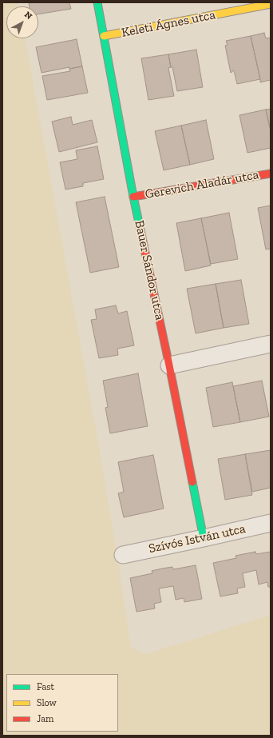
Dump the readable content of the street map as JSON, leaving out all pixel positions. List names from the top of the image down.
{
  "streets": {
    "street": [
      "Keleti Ágnes utca",
      "Gerevich Aladár utca",
      "Bauer Sándor utca",
      "Szívós István utca"
    ]
  },
  "crossings": [
    ["Keleti Ágnes utca", "Bauer Sándor utca"],
    ["Gerevich Aladár utca", "Bauer Sándor utca"],
    ["Bauer Sándor utca", "Szívós István utca"]
  ],
  "legend": ["Fast", "Slow", "Jam"],
  "north": "top right"
}
